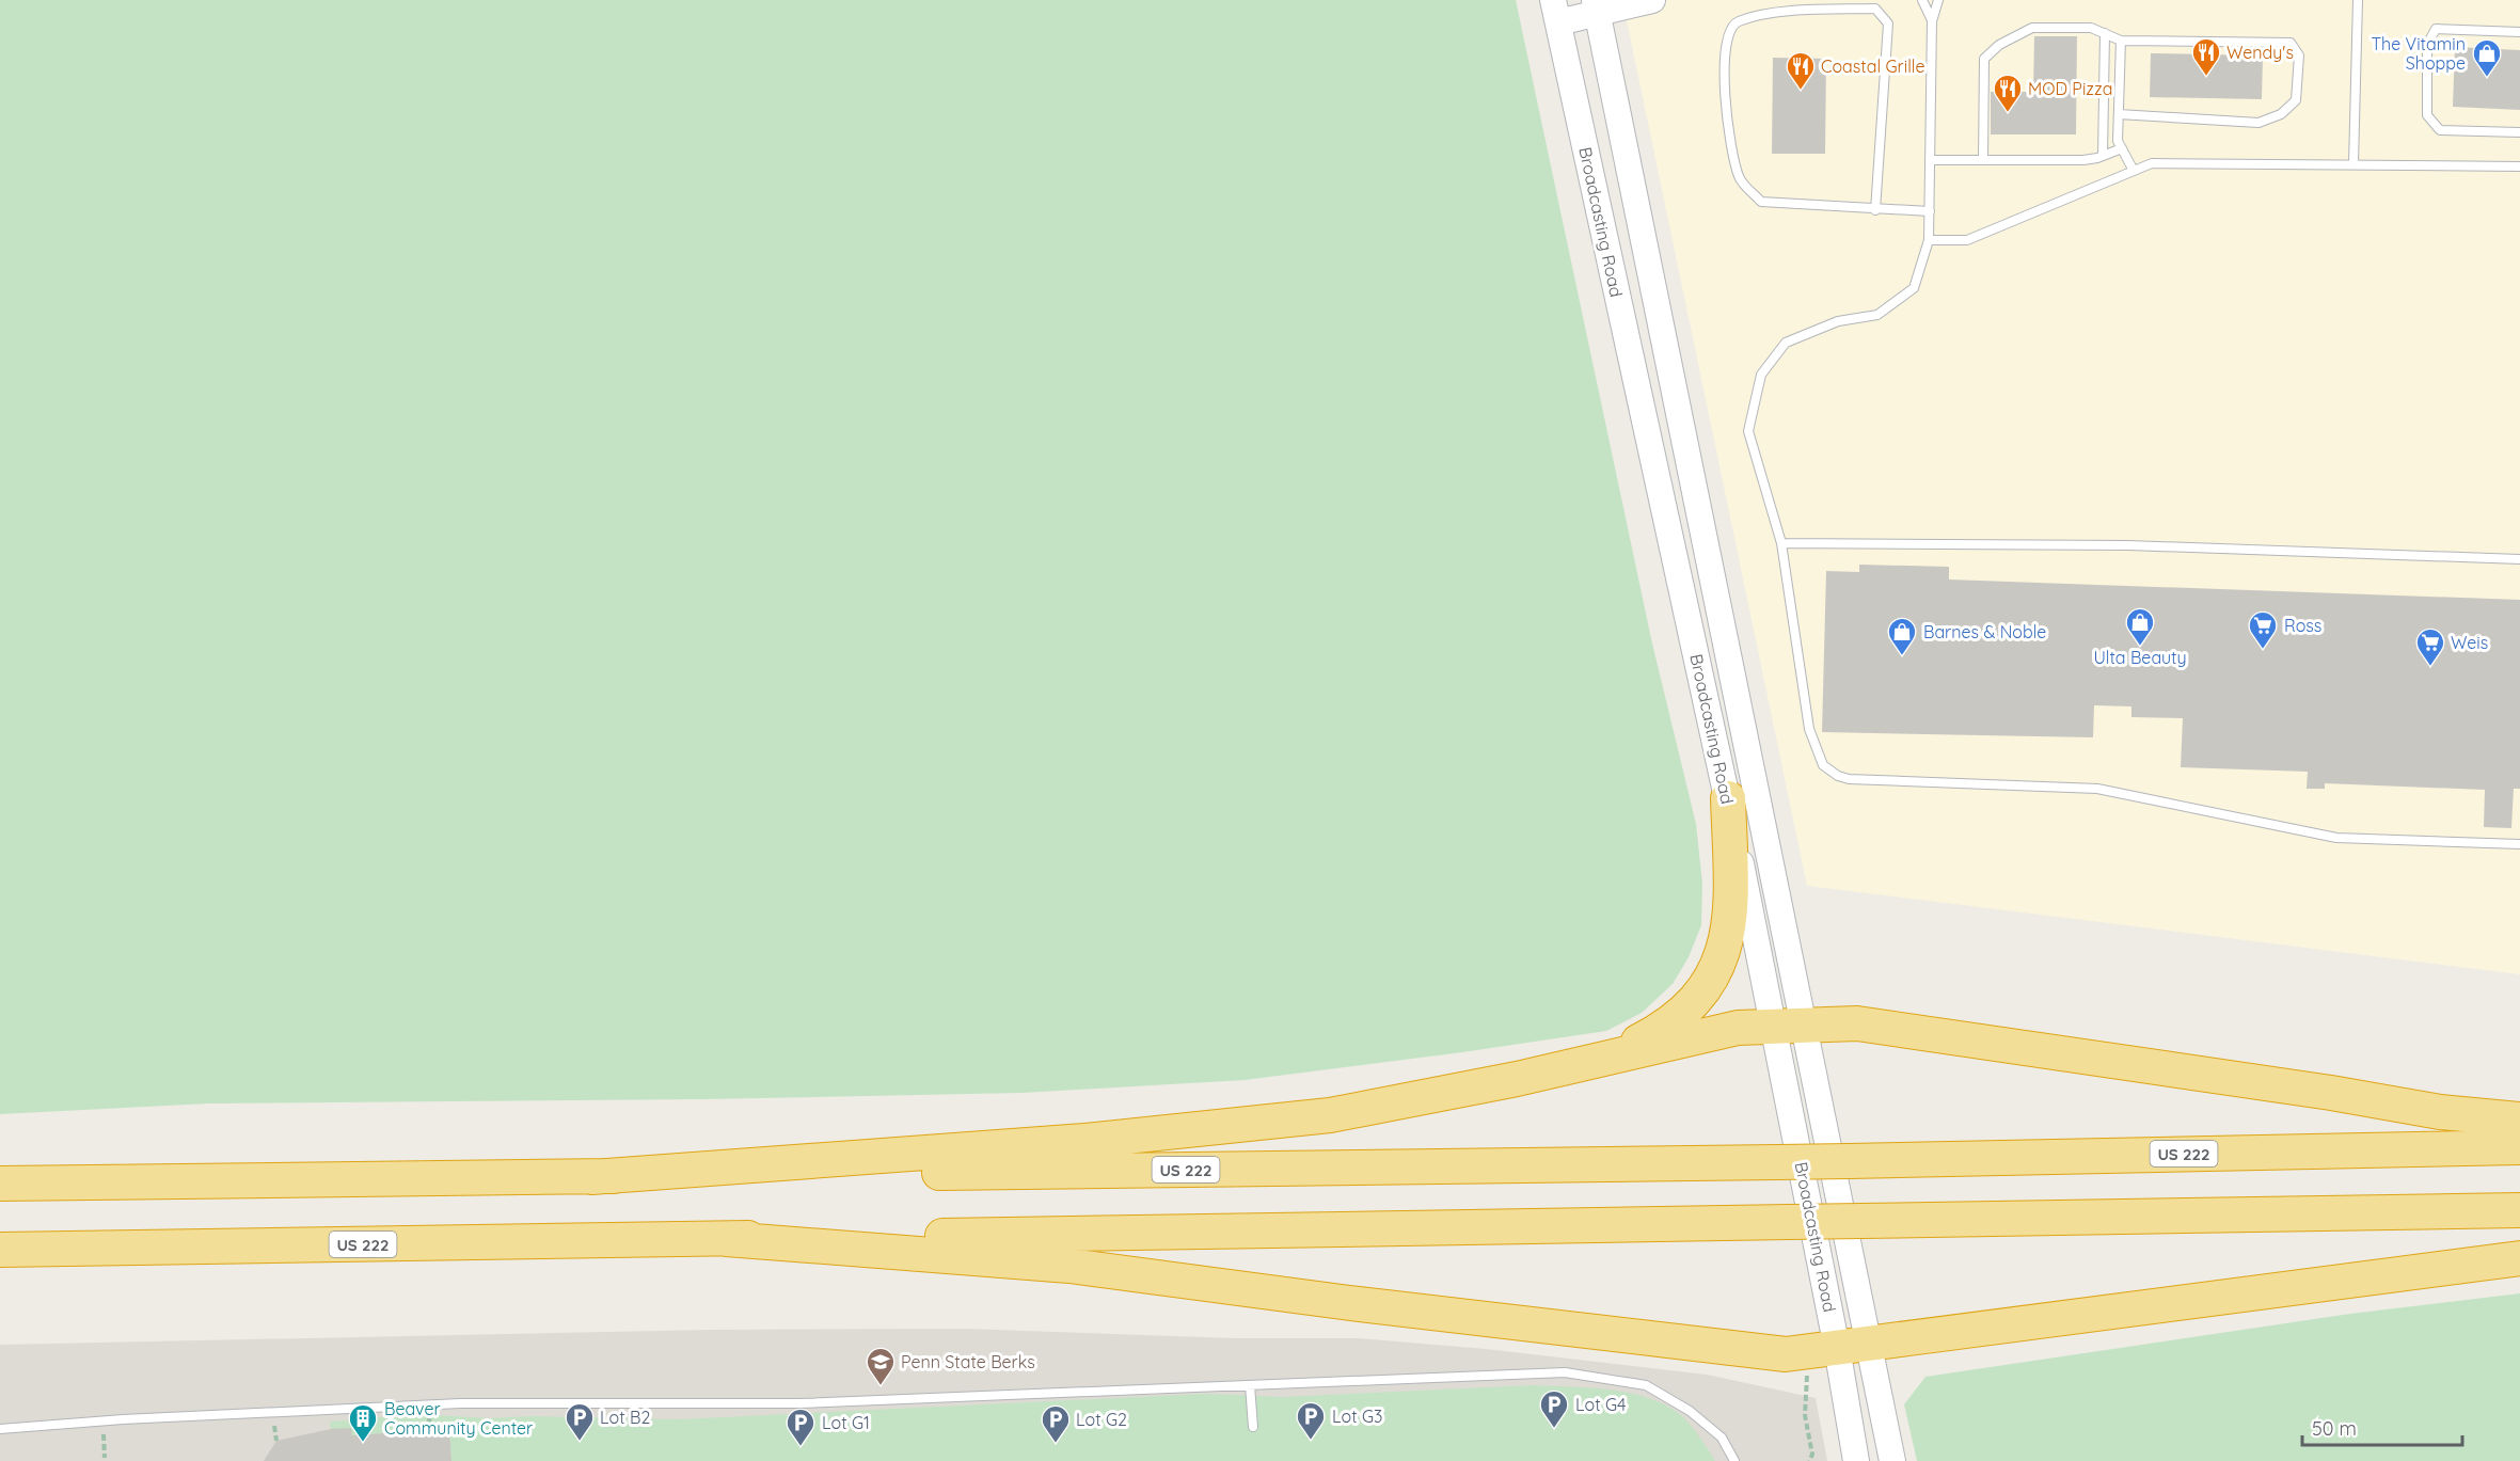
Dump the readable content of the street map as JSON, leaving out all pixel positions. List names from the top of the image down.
{
  "streets": {
    "highway": ["US 222"],
    "main road": ["Broadcasting Road"]
  },
  "places": {
    "restaurant": ["Wendy's", "Coastal Grille", "MOD Pizza"],
    "shop": ["The Vitamin Shoppe", "Ulta Beauty", "Barnes & Noble"],
    "supermarket": ["Ross", "Weis"],
    "school or university": ["Penn State Berks"],
    "parking": [
      "Lot G4",
      "Lot G3",
      "Lot B2",
      "Lot G2",
      "Lot G1"
    ],
    "building": ["Beaver Community Center"]
  },
  "scale_bar": "50 m"
}
